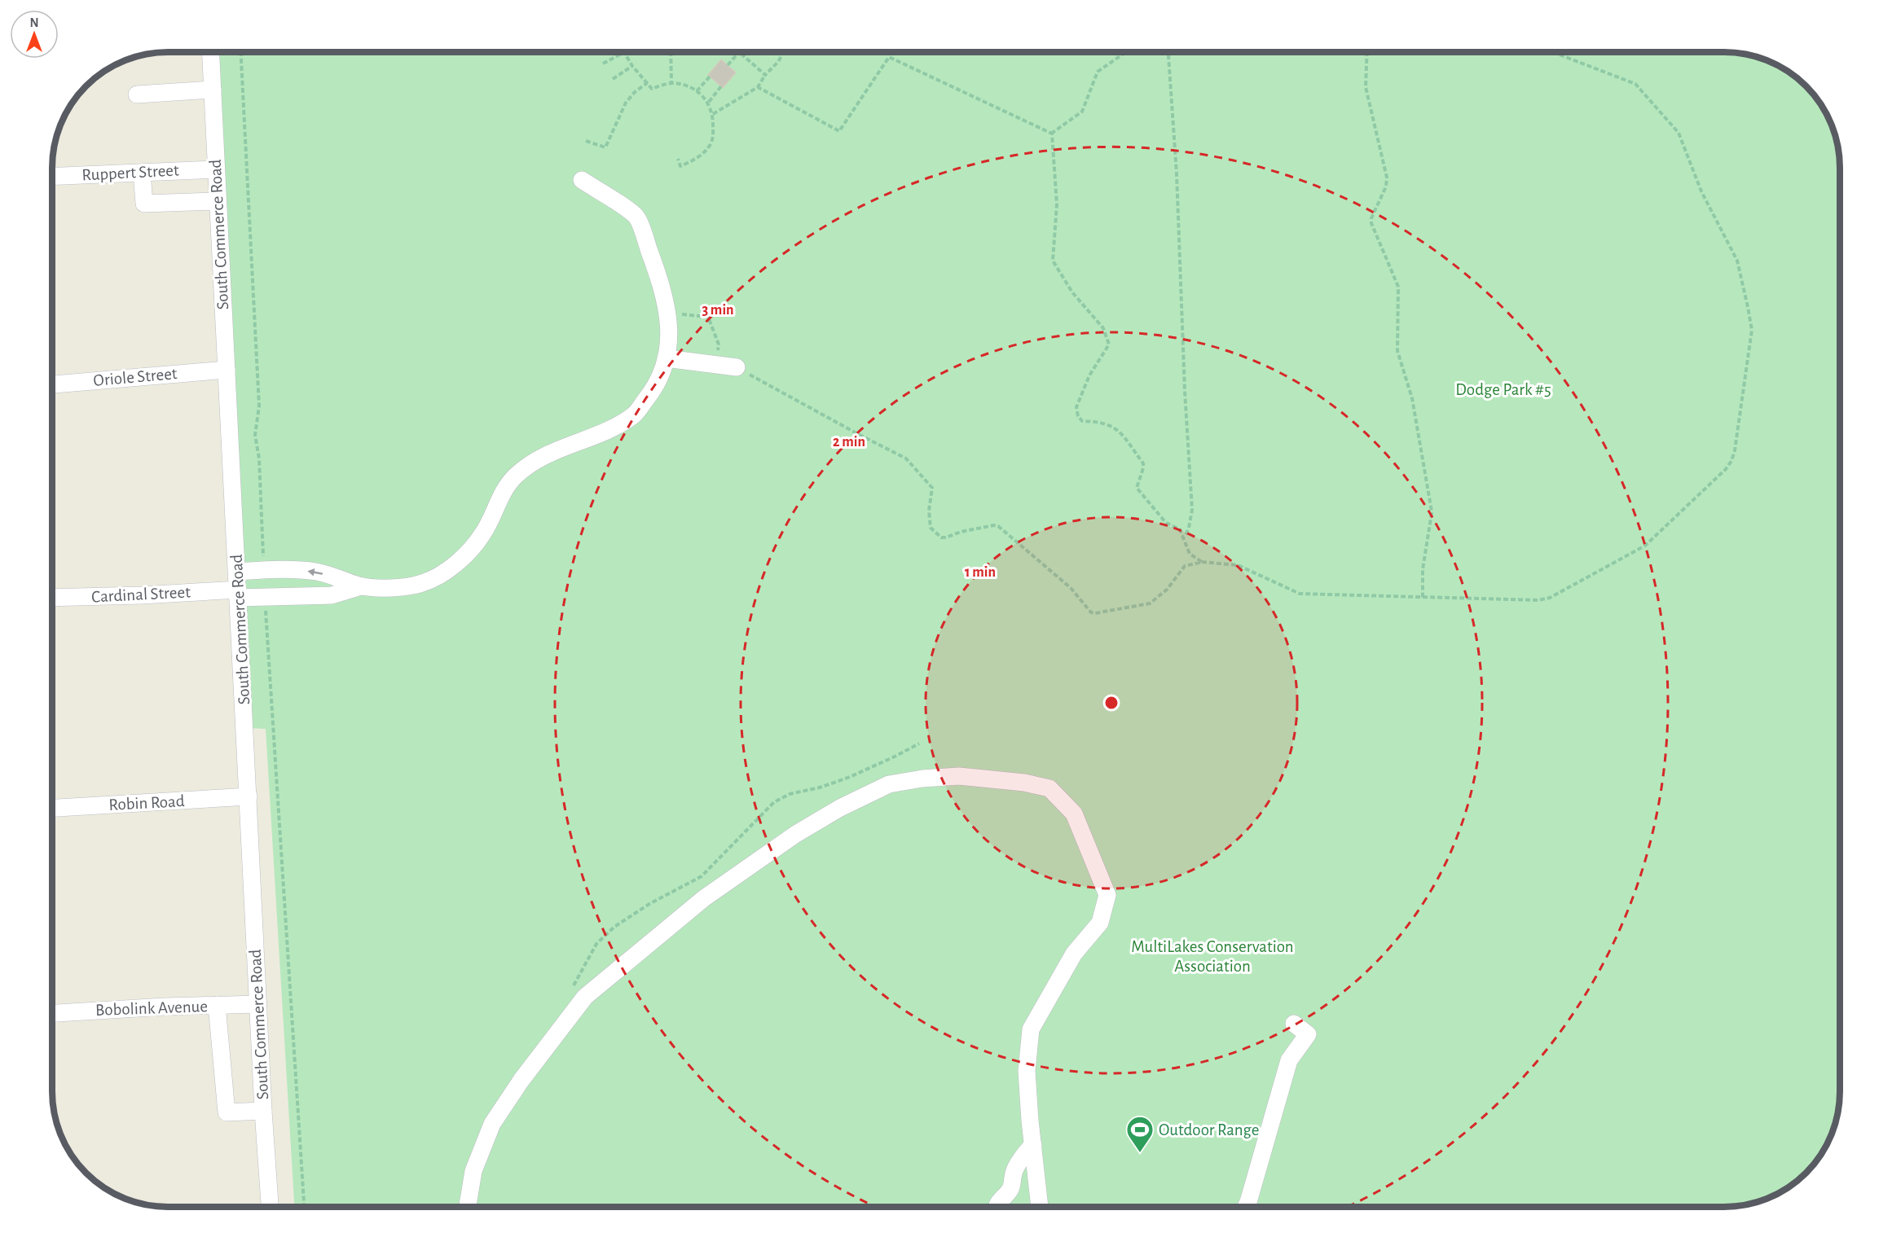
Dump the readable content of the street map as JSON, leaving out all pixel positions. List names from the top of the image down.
{
  "streets": {
    "street": [
      "Ruppert Street",
      "South Commerce Road",
      "Oriole Street",
      "Cardinal Street",
      "Robin Road",
      "Bobolink Avenue"
    ]
  },
  "crossings": [
    ["Ruppert Street", "South Commerce Road"],
    ["South Commerce Road", "Oriole Street"],
    ["South Commerce Road", "Cardinal Street"],
    ["South Commerce Road", "Robin Road"],
    ["South Commerce Road", "Bobolink Avenue"]
  ],
  "parks": ["Dodge Park #5", "MultiLakes Conservation Association"],
  "places": {
    "sports": ["Outdoor Range"]
  },
  "north": "top",
  "rings": ["3 min", "2 min", "1 min"]
}
